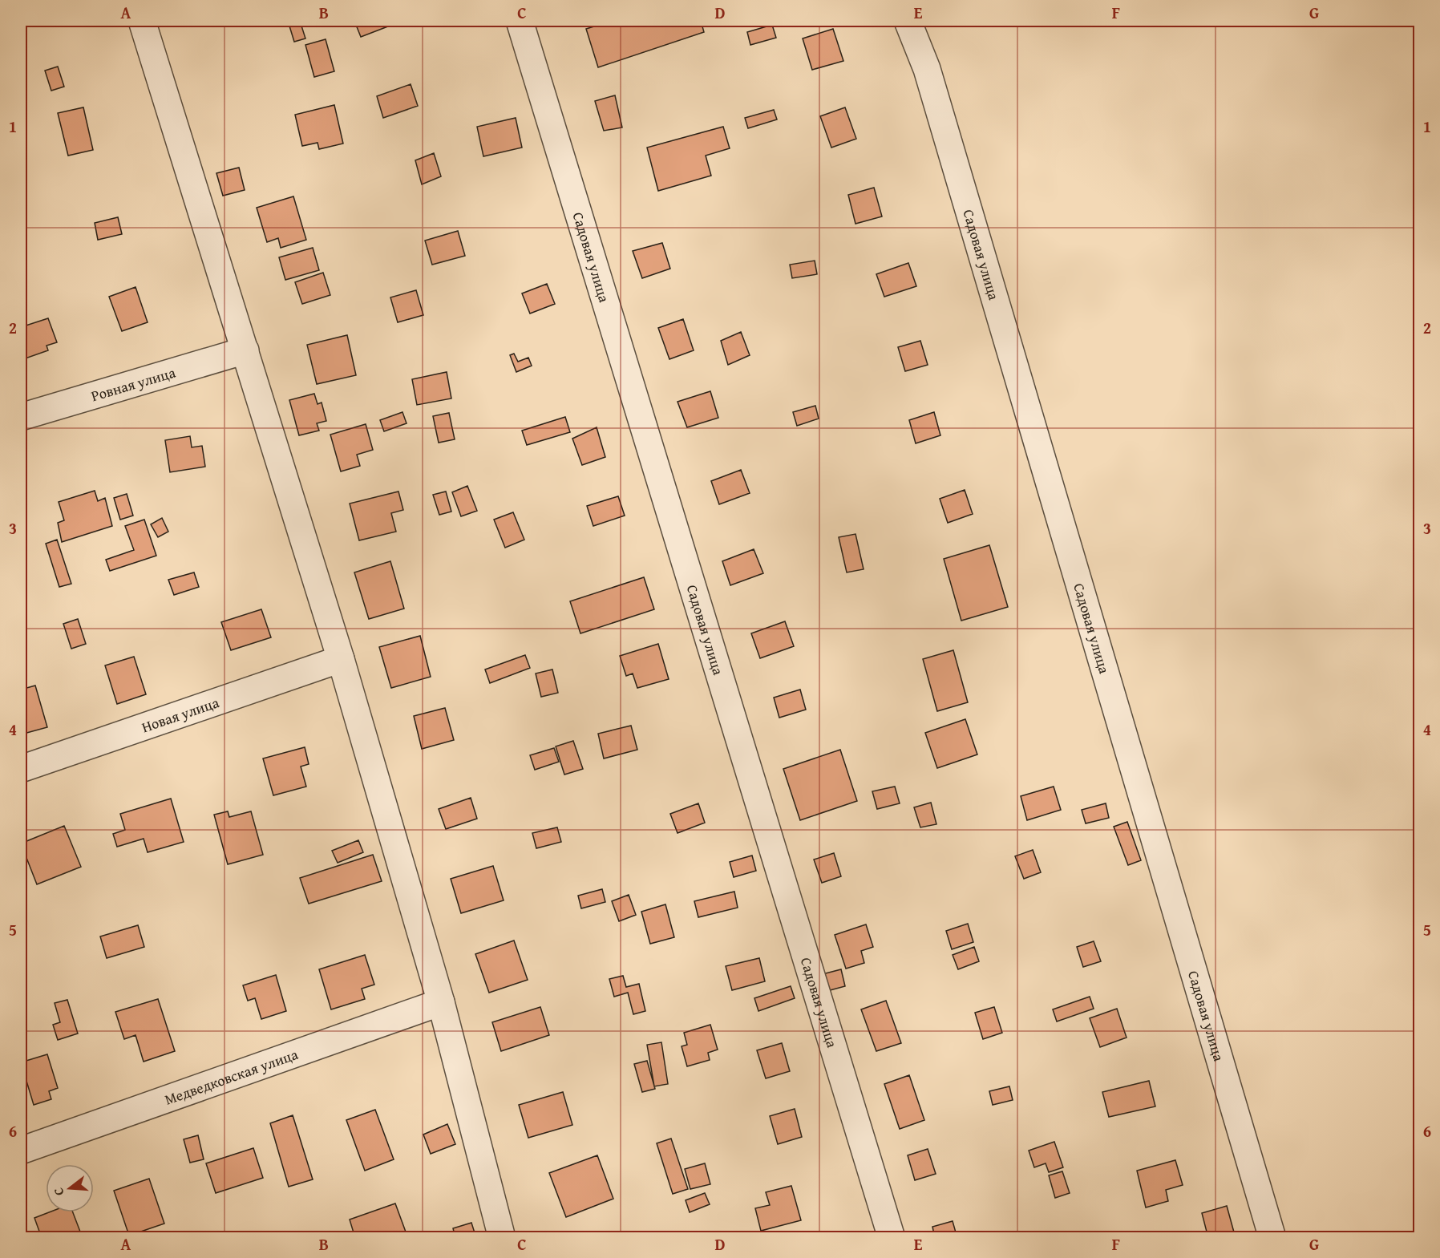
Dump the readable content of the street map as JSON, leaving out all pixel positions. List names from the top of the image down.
{
  "streets": {
    "street": [
      "Садовая улица",
      "Ровная улица",
      "Новая улица",
      "Медведковская улица"
    ]
  },
  "north": "left",
  "grid": {
    "columns": [
      "A",
      "B",
      "C",
      "D",
      "E",
      "F",
      "G"
    ],
    "rows": [
      "1",
      "2",
      "3",
      "4",
      "5",
      "6"
    ]
  }
}
